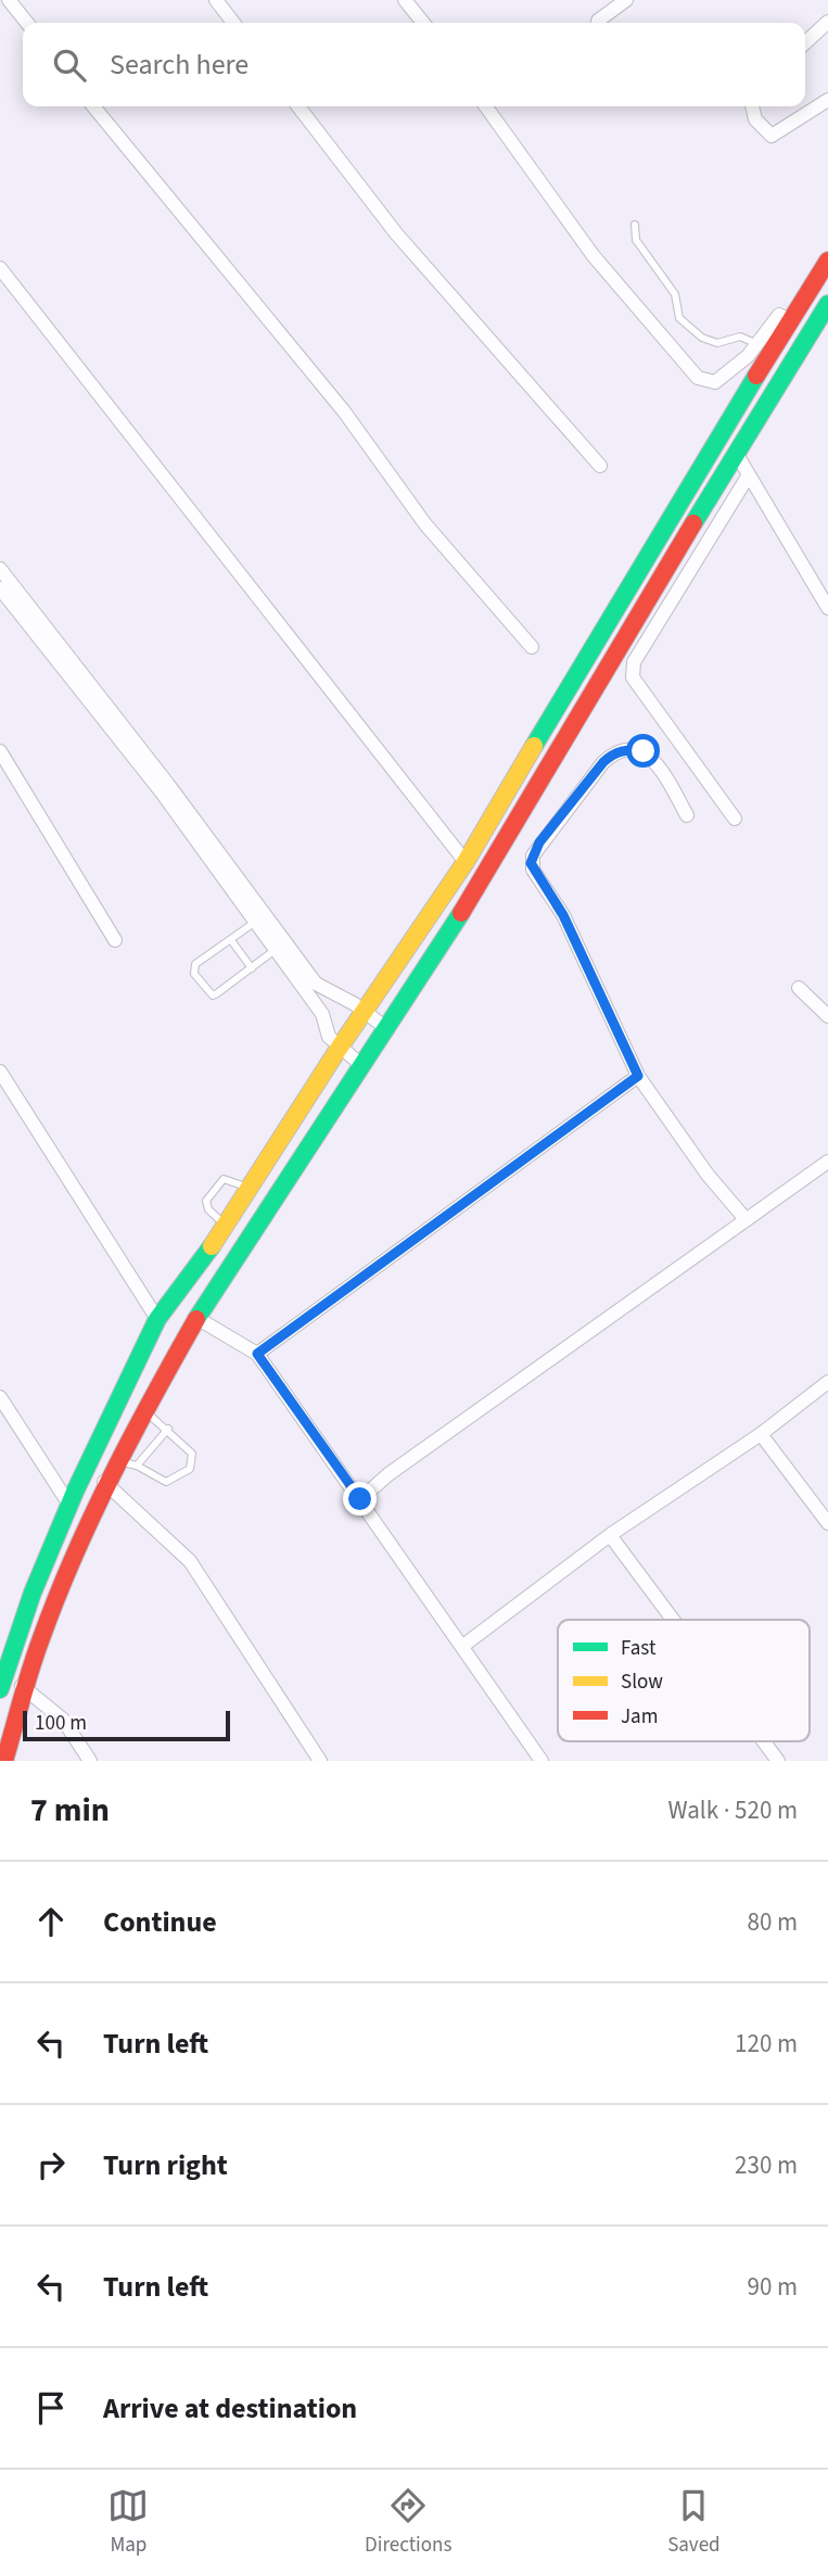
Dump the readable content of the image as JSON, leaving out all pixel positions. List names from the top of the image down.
{
  "legend": ["Fast", "Slow", "Jam"],
  "scale_bar": "100 m",
  "page": {
    "search": "Search here",
    "scale": "100 m",
    "heading": ["7 min", "Walk · 520 m"],
    "list": [
      ["Continue", "80 m"],
      ["Turn left", "120 m"],
      ["Turn right", "230 m"],
      ["Turn left", "90 m"],
      "Arrive at destination"
    ],
    "nav": ["Map", "Directions", "Saved"]
  }
}
